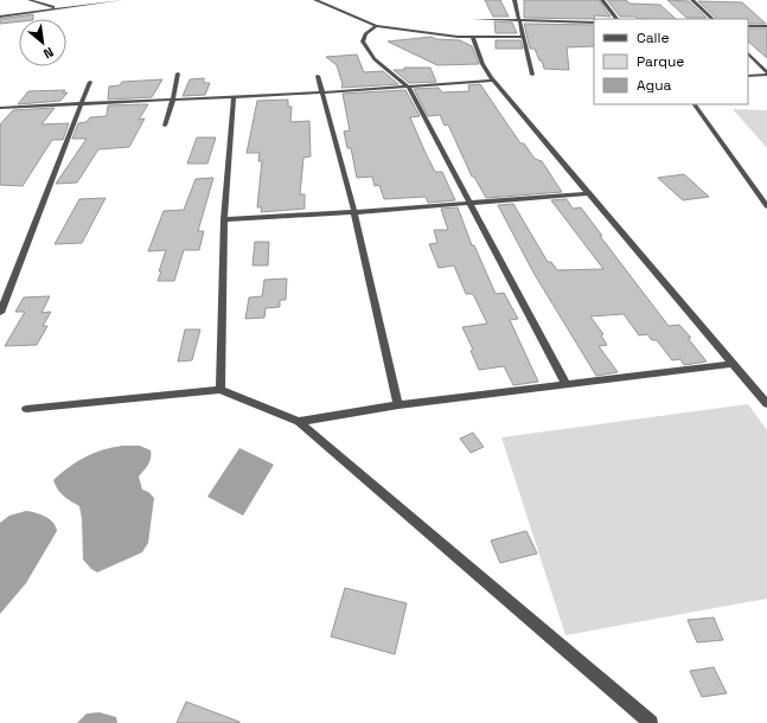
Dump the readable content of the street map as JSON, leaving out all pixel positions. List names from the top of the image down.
{
  "legend": ["Calle", "Parque", "Agua"],
  "north": "bottom right"
}
